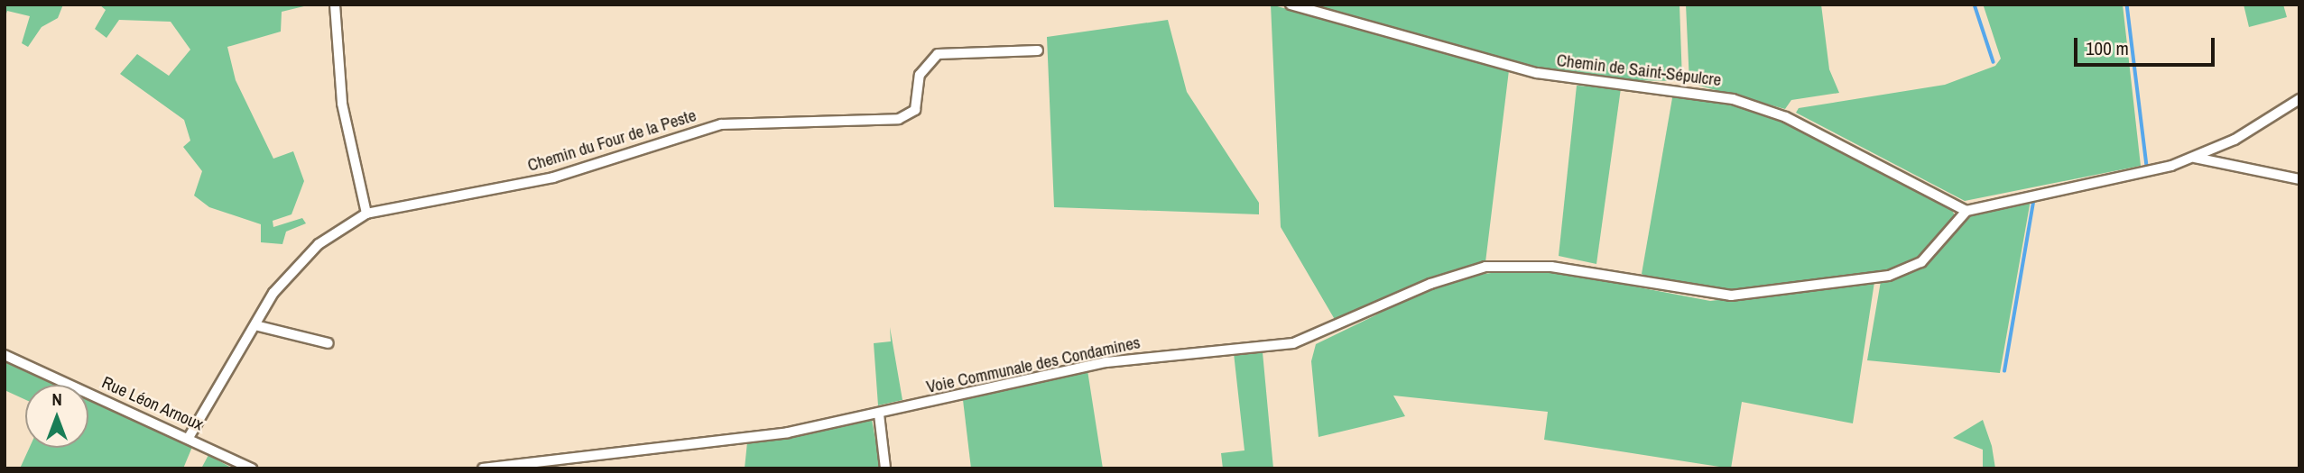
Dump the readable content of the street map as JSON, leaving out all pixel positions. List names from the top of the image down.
{
  "streets": {
    "street": [
      "Chemin de Saint-Sépulcre",
      "Chemin du Four de la Peste",
      "Voie Communale des Condamines",
      "Rue Léon Arnoux"
    ]
  },
  "crossings": [
    ["Chemin de Saint-Sépulcre", "Voie Communale des Condamines"],
    ["Chemin du Four de la Peste", "Rue Léon Arnoux"]
  ],
  "scale_bar": "100 m",
  "north": "top"
}
